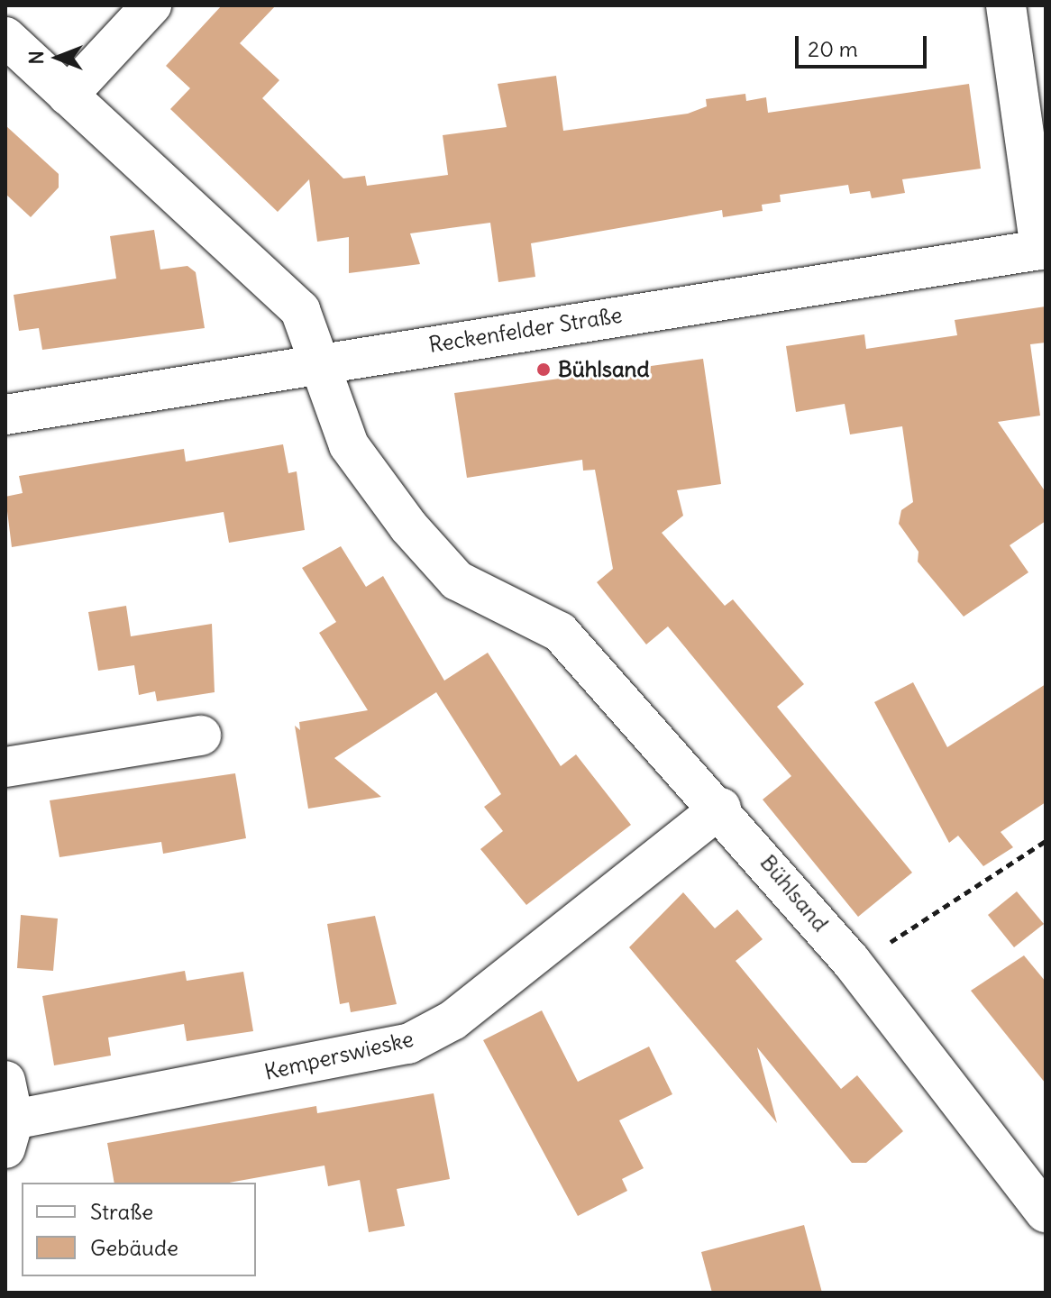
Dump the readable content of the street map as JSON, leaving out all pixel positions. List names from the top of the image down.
{
  "streets": {
    "street": ["Reckenfelder Straße", "Bühlsand", "Kemperswieske"]
  },
  "crossings": [
    ["Reckenfelder Straße", "Bühlsand"],
    ["Bühlsand", "Kemperswieske"]
  ],
  "places": ["Bühlsand"],
  "legend": ["Straße", "Gebäude"],
  "scale_bar": "20 m",
  "north": "left"
}
